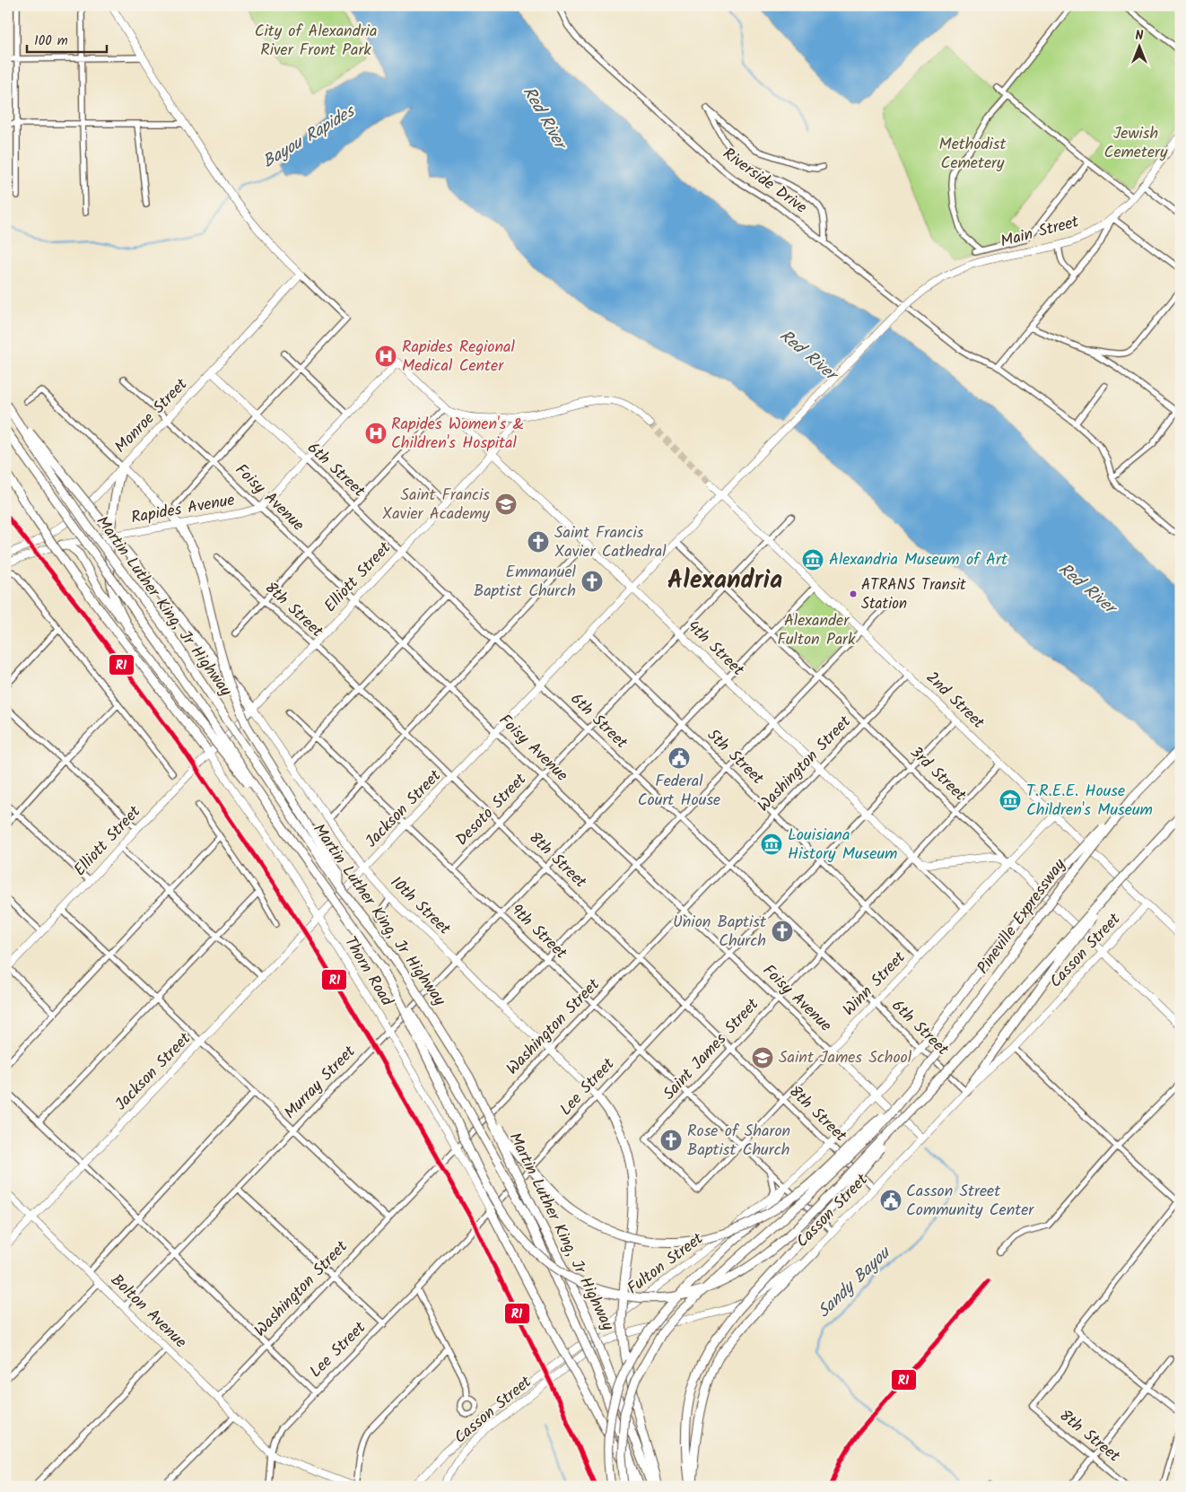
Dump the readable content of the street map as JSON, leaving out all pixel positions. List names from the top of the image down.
{
  "streets": {
    "highway": ["Martin Luther King, Jr Highway", "Pineville Expressway"],
    "main road": [
      "Main Street",
      "Monroe Street",
      "6th Street",
      "Foisy Avenue",
      "Rapides Avenue",
      "Elliott Street",
      "4th Street",
      "2nd Street",
      "3rd Street",
      "Jackson Street",
      "10th Street",
      "Casson Street",
      "Thorn Road",
      "Winn Street",
      "Fulton Street",
      "Bolton Avenue"
    ],
    "street": [
      "Riverside Drive",
      "8th Street",
      "5th Street",
      "Washington Street",
      "Desoto Street",
      "9th Street",
      "Saint James Street",
      "Murray Street",
      "Lee Street"
    ]
  },
  "crossings": [
    ["Main Street", "Jackson Street"],
    ["Monroe Street", "6th Street"],
    ["Monroe Street", "Foisy Avenue"],
    ["6th Street", "Elliott Street"],
    ["6th Street", "Washington Street"],
    ["6th Street", "Jackson Street"],
    ["6th Street", "Desoto Street"],
    ["6th Street", "Casson Street"],
    ["6th Street", "Winn Street"],
    ["6th Street", "Saint James Street"],
    ["6th Street", "Murray Street"],
    ["6th Street", "Lee Street"],
    ["6th Street", "Fulton Street"],
    ["Foisy Avenue", "Rapides Avenue"],
    ["Foisy Avenue", "Elliott Street"],
    ["Foisy Avenue", "Washington Street"],
    ["Foisy Avenue", "Jackson Street"],
    ["Foisy Avenue", "Desoto Street"],
    ["Foisy Avenue", "Casson Street"],
    ["Foisy Avenue", "Winn Street"],
    ["Foisy Avenue", "Saint James Street"],
    ["Foisy Avenue", "Murray Street"],
    ["Foisy Avenue", "Lee Street"],
    ["Foisy Avenue", "Fulton Street"],
    ["Elliott Street", "8th Street"],
    ["Elliott Street", "4th Street"],
    ["Elliott Street", "10th Street"],
    ["Elliott Street", "Thorn Road"],
    ["8th Street", "Washington Street"],
    ["8th Street", "Jackson Street"],
    ["8th Street", "Desoto Street"],
    ["8th Street", "Casson Street"],
    ["8th Street", "Winn Street"],
    ["8th Street", "Saint James Street"],
    ["8th Street", "Murray Street"],
    ["8th Street", "Lee Street"],
    ["8th Street", "Fulton Street"],
    ["4th Street", "Washington Street"],
    ["4th Street", "Jackson Street"],
    ["4th Street", "Desoto Street"],
    ["4th Street", "Winn Street"],
    ["4th Street", "Saint James Street"],
    ["4th Street", "Murray Street"],
    ["4th Street", "Lee Street"],
    ["2nd Street", "Washington Street"],
    ["2nd Street", "Jackson Street"],
    ["2nd Street", "Desoto Street"],
    ["2nd Street", "Casson Street"],
    ["2nd Street", "Winn Street"],
    ["2nd Street", "Saint James Street"],
    ["2nd Street", "Murray Street"],
    ["2nd Street", "Lee Street"],
    ["5th Street", "Washington Street"],
    ["5th Street", "Jackson Street"],
    ["5th Street", "Desoto Street"],
    ["5th Street", "Winn Street"],
    ["5th Street", "Saint James Street"],
    ["5th Street", "Murray Street"],
    ["5th Street", "Lee Street"],
    ["Washington Street", "3rd Street"],
    ["Washington Street", "10th Street"],
    ["Washington Street", "9th Street"],
    ["Washington Street", "Thorn Road"],
    ["Washington Street", "Bolton Avenue"],
    ["3rd Street", "Jackson Street"],
    ["3rd Street", "Desoto Street"],
    ["3rd Street", "Casson Street"],
    ["3rd Street", "Winn Street"],
    ["3rd Street", "Saint James Street"],
    ["3rd Street", "Murray Street"],
    ["3rd Street", "Lee Street"],
    ["Jackson Street", "10th Street"],
    ["Jackson Street", "9th Street"],
    ["Jackson Street", "Thorn Road"],
    ["Jackson Street", "Bolton Avenue"],
    ["Desoto Street", "9th Street"],
    ["10th Street", "Murray Street"],
    ["10th Street", "Lee Street"],
    ["9th Street", "Casson Street"],
    ["9th Street", "Winn Street"],
    ["9th Street", "Saint James Street"],
    ["9th Street", "Murray Street"],
    ["9th Street", "Lee Street"],
    ["9th Street", "Fulton Street"],
    ["Thorn Road", "Murray Street"],
    ["Thorn Road", "Lee Street"],
    ["Winn Street", "Saint James Street"],
    ["Murray Street", "Bolton Avenue"],
    ["Lee Street", "Bolton Avenue"]
  ],
  "districts": ["Alexandria"],
  "water": ["Red River", "Bayou Rapides", "Sandy Bayou"],
  "parks": [
    "City of Alexandria River Front Park",
    "Jewish Cemetery",
    "Methodist Cemetery",
    "Alexander Fulton Park"
  ],
  "places": {
    "hospital": ["Rapides Regional Medical Center", "Rapides Women's & Children's Hospital"],
    "school or university": ["Saint Francis Xavier Academy", "Saint James School"],
    "church": [
      "Saint Francis Xavier Cathedral",
      "Emmanuel Baptist Church",
      "Union Baptist Church",
      "Rose of Sharon Baptist Church"
    ],
    "museum": ["Alexandria Museum of Art", "T.R.E.E. House Children's Museum", "Louisiana History Museum"],
    "other": ["ATRANS Transit Station"],
    "public building": ["Federal Court House", "Casson Street Community Center"]
  },
  "lines": ["transit line R1"],
  "scale_bar": "100 m",
  "north": "top"
}
